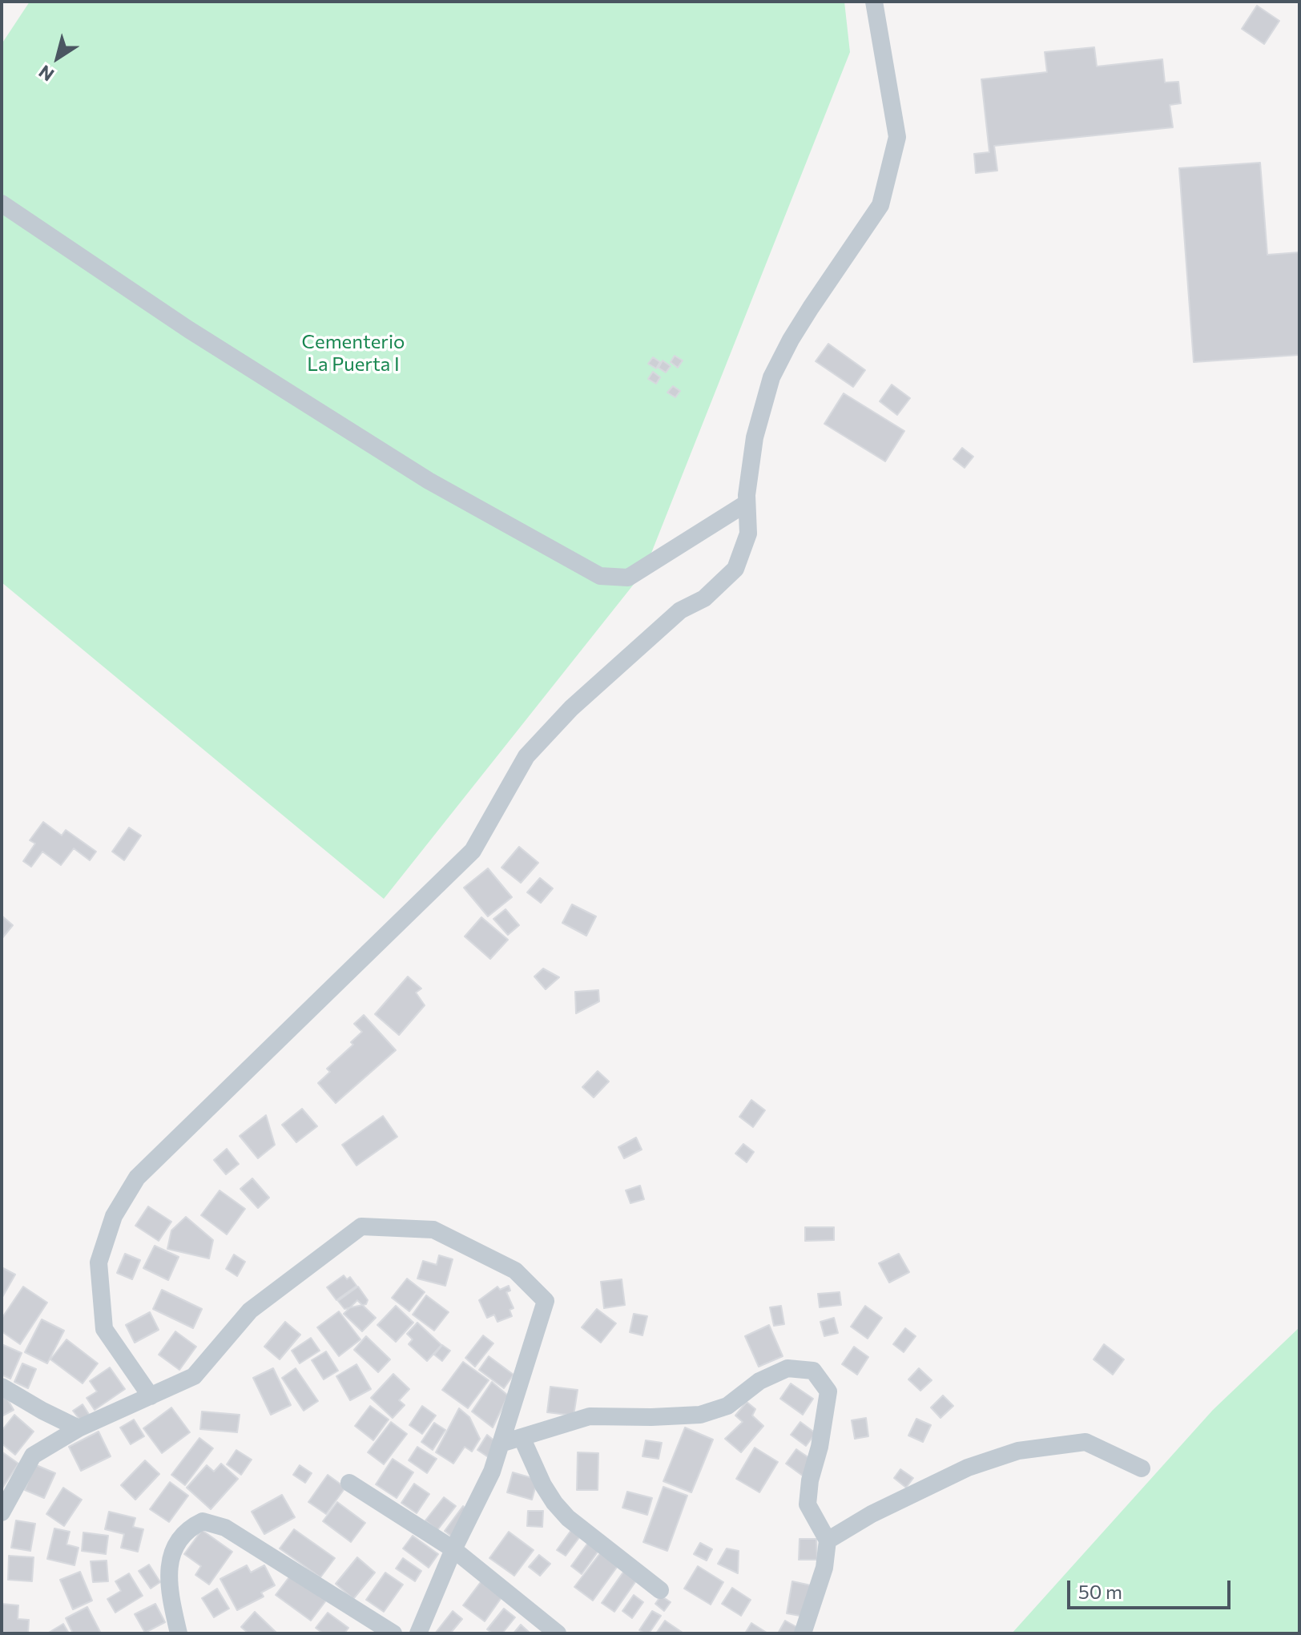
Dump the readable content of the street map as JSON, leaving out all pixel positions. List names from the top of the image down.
{
  "parks": ["Cementerio La Puerta I"],
  "scale_bar": "50 m",
  "north": "bottom left"
}
